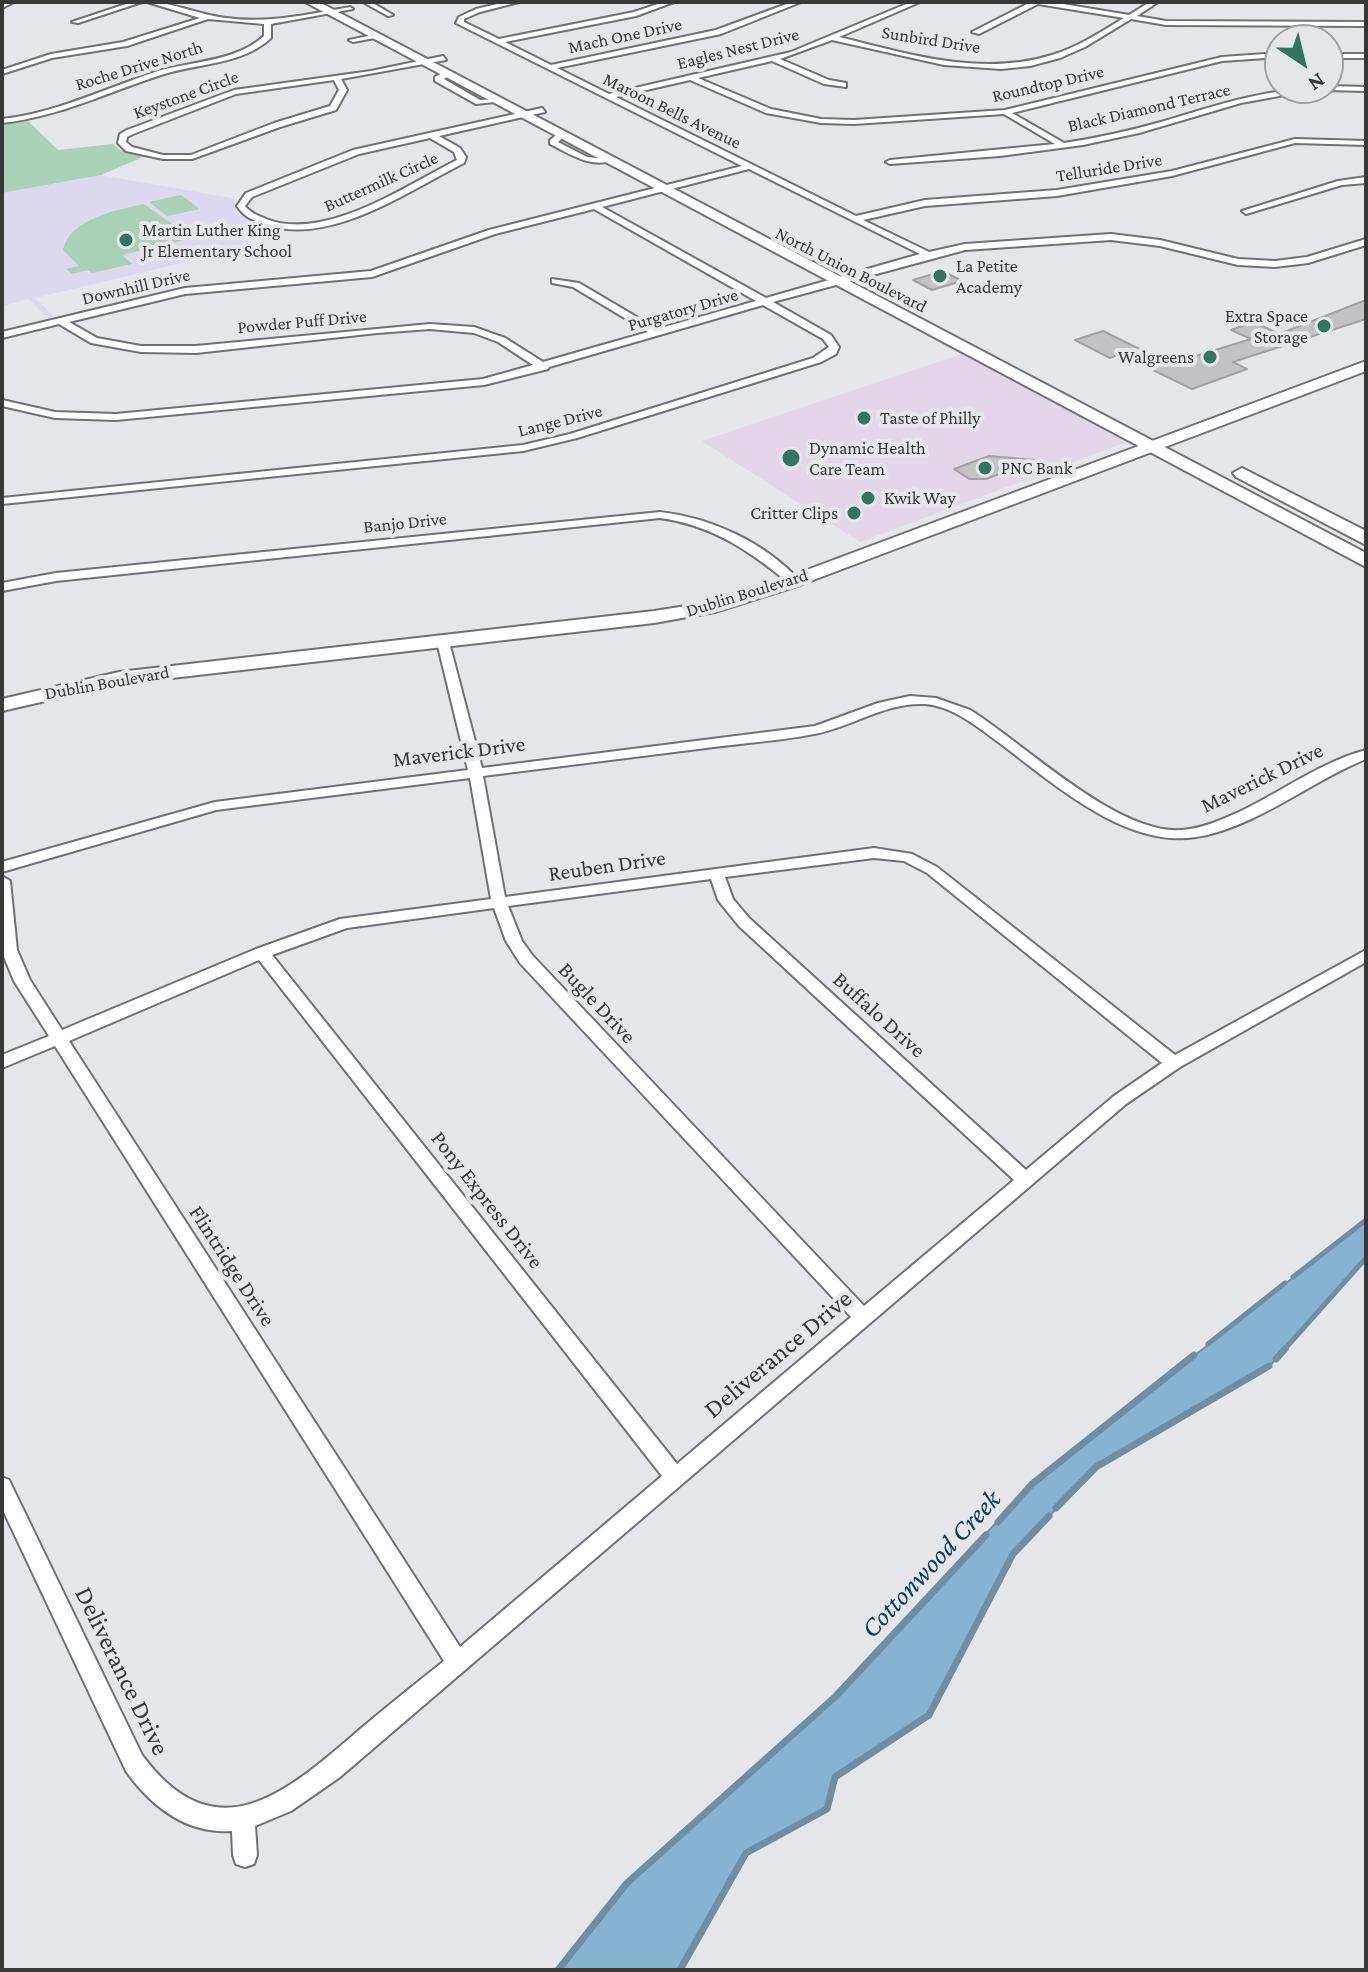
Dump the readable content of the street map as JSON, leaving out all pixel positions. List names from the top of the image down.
{
  "streets": {
    "main road": ["North Union Boulevard", "Dublin Boulevard"],
    "street": [
      "Mach One Drive",
      "Sunbird Drive",
      "Eagles Nest Drive",
      "Roche Drive North",
      "Roundtop Drive",
      "Keystone Circle",
      "Black Diamond Terrace",
      "Maroon Bells Avenue",
      "Telluride Drive",
      "Buttermilk Circle",
      "Downhill Drive",
      "Purgatory Drive",
      "Powder Puff Drive",
      "Lange Drive",
      "Banjo Drive",
      "Maverick Drive",
      "Reuben Drive",
      "Bugle Drive",
      "Buffalo Drive",
      "Pony Express Drive",
      "Flintridge Drive",
      "Deliverance Drive"
    ]
  },
  "crossings": [
    ["Mach One Drive", "Maroon Bells Avenue"],
    ["Sunbird Drive", "Eagles Nest Drive"],
    ["Eagles Nest Drive", "Roundtop Drive"],
    ["Eagles Nest Drive", "Maroon Bells Avenue"],
    ["Keystone Circle", "North Union Boulevard"],
    ["Maroon Bells Avenue", "Telluride Drive"],
    ["Maroon Bells Avenue", "Downhill Drive"],
    ["Maroon Bells Avenue", "Purgatory Drive"],
    ["Buttermilk Circle", "North Union Boulevard"],
    ["North Union Boulevard", "Downhill Drive"],
    ["North Union Boulevard", "Purgatory Drive"],
    ["North Union Boulevard", "Dublin Boulevard"],
    ["Downhill Drive", "Powder Puff Drive"],
    ["Downhill Drive", "Lange Drive"],
    ["Purgatory Drive", "Powder Puff Drive"],
    ["Purgatory Drive", "Lange Drive"],
    ["Banjo Drive", "Dublin Boulevard"],
    ["Dublin Boulevard", "Bugle Drive"],
    ["Maverick Drive", "Bugle Drive"],
    ["Reuben Drive", "Bugle Drive"],
    ["Reuben Drive", "Buffalo Drive"],
    ["Reuben Drive", "Pony Express Drive"],
    ["Reuben Drive", "Flintridge Drive"],
    ["Reuben Drive", "Deliverance Drive"],
    ["Bugle Drive", "Deliverance Drive"],
    ["Buffalo Drive", "Deliverance Drive"],
    ["Pony Express Drive", "Deliverance Drive"],
    ["Flintridge Drive", "Deliverance Drive"]
  ],
  "water": ["Cottonwood Creek"],
  "places": [
    "Martin Luther King Jr Elementary School",
    "La Petite Academy",
    "Extra Space Storage",
    "Walgreens",
    "Taste of Philly",
    "Dynamic Health Care Team",
    "PNC Bank",
    "Kwik Way",
    "Critter Clips"
  ],
  "north": "bottom right"
}
